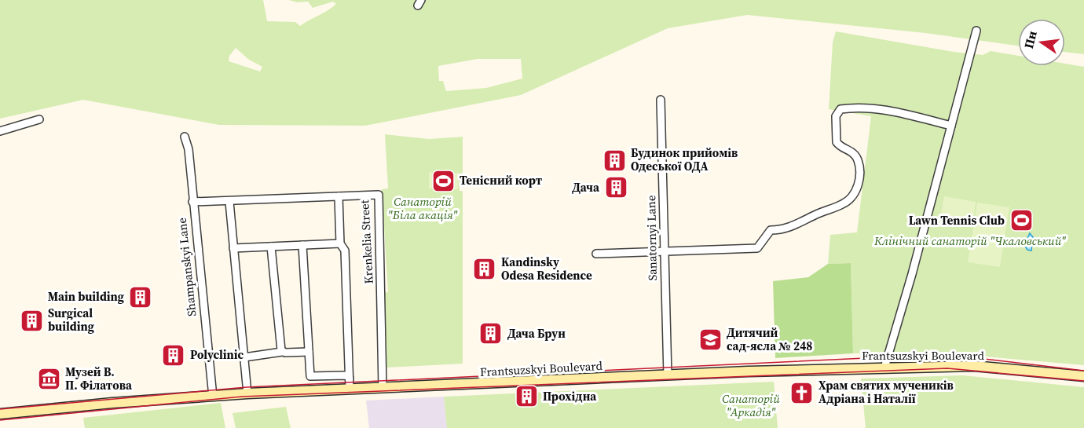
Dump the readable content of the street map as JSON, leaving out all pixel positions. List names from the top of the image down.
{
  "streets": {
    "street": [
      "Sanatornyi Lane",
      "Krenkelia Street",
      "Shampanskyi Lane",
      "Frantsuzskyi Boulevard"
    ]
  },
  "crossings": [
    ["Sanatornyi Lane", "Frantsuzskyi Boulevard"],
    ["Krenkelia Street", "Shampanskyi Lane"],
    ["Krenkelia Street", "Frantsuzskyi Boulevard"],
    ["Shampanskyi Lane", "Frantsuzskyi Boulevard"]
  ],
  "parks": ["Санаторій \"Біла акація\"", "Клінічний санаторій \"Чкаловський\"", "Санаторій \"Аркадія\""],
  "places": {
    "building": [
      "Будинок прийомів Одеської ОДА",
      "Дача",
      "Kandinsky Odesa Residence",
      "Main building",
      "Surgical building",
      "Дача Брун",
      "Polyclinic",
      "Прохідна"
    ],
    "sports": ["Тенісний корт", "Lawn Tennis Club"],
    "school or university": ["Дитячий сад-ясла № 248"],
    "museum": ["Музей В. П. Філатова"],
    "church": ["Храм святих мучеників Адріана і Наталії"]
  },
  "north": "left"
}
